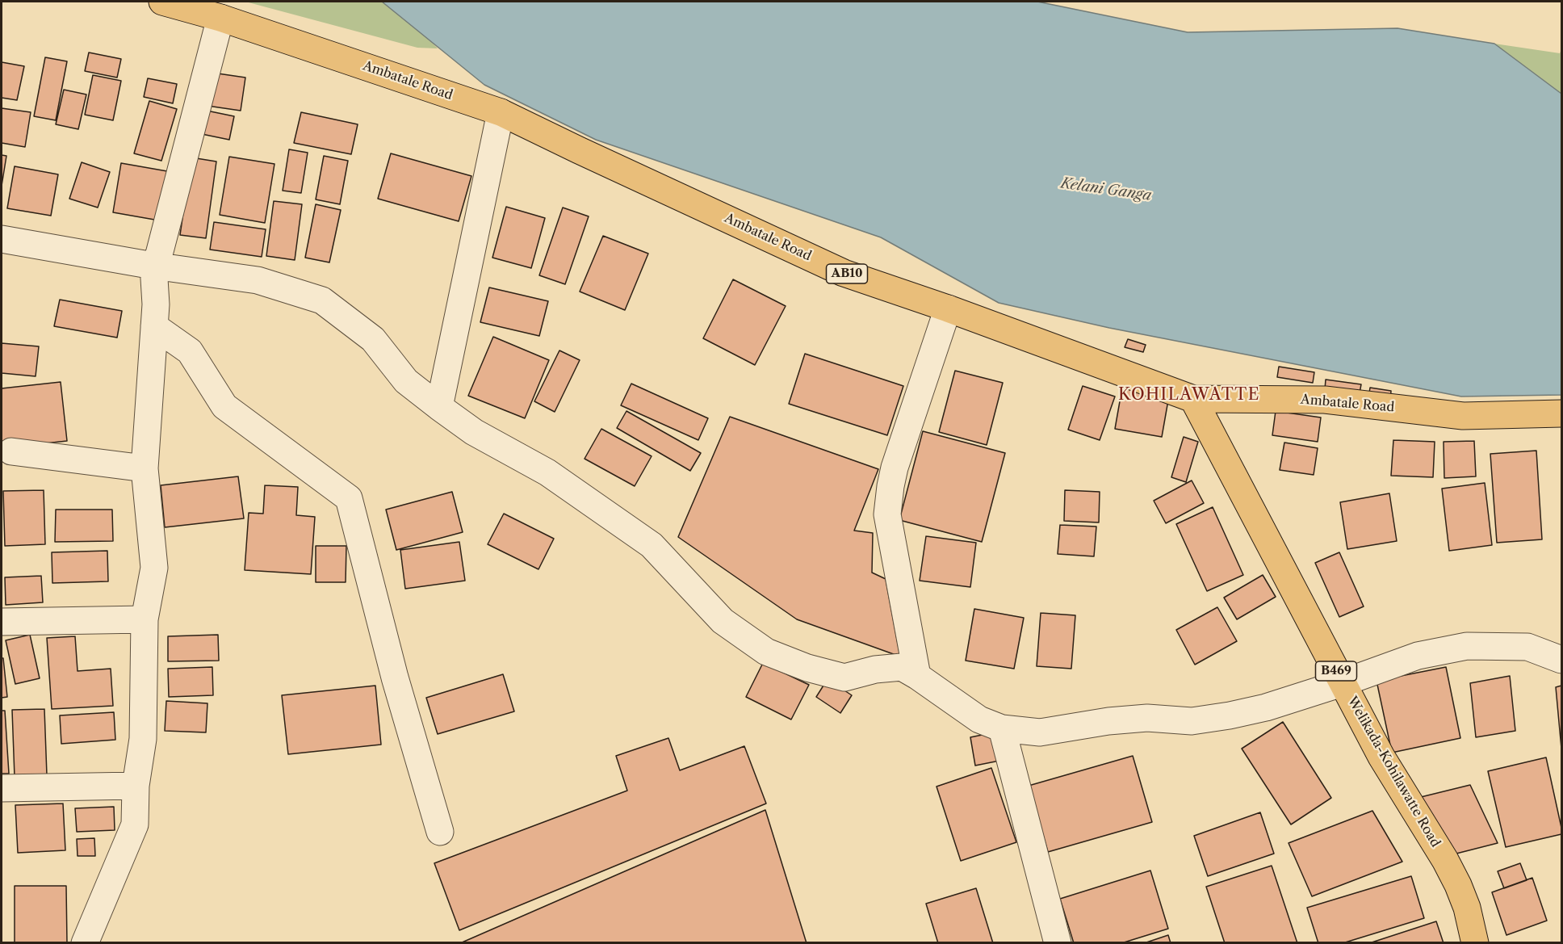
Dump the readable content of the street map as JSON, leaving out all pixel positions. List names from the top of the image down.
{
  "streets": {
    "main road": [
      "Ambatale Road",
      "AB10",
      "B469",
      "Welikada-Kohilawatte Road"
    ]
  },
  "crossings": [
    ["Ambatale Road", "Welikada-Kohilawatte Road"]
  ],
  "districts": ["KOHILAWATTE"],
  "water": ["Kelani Ganga"]
}
